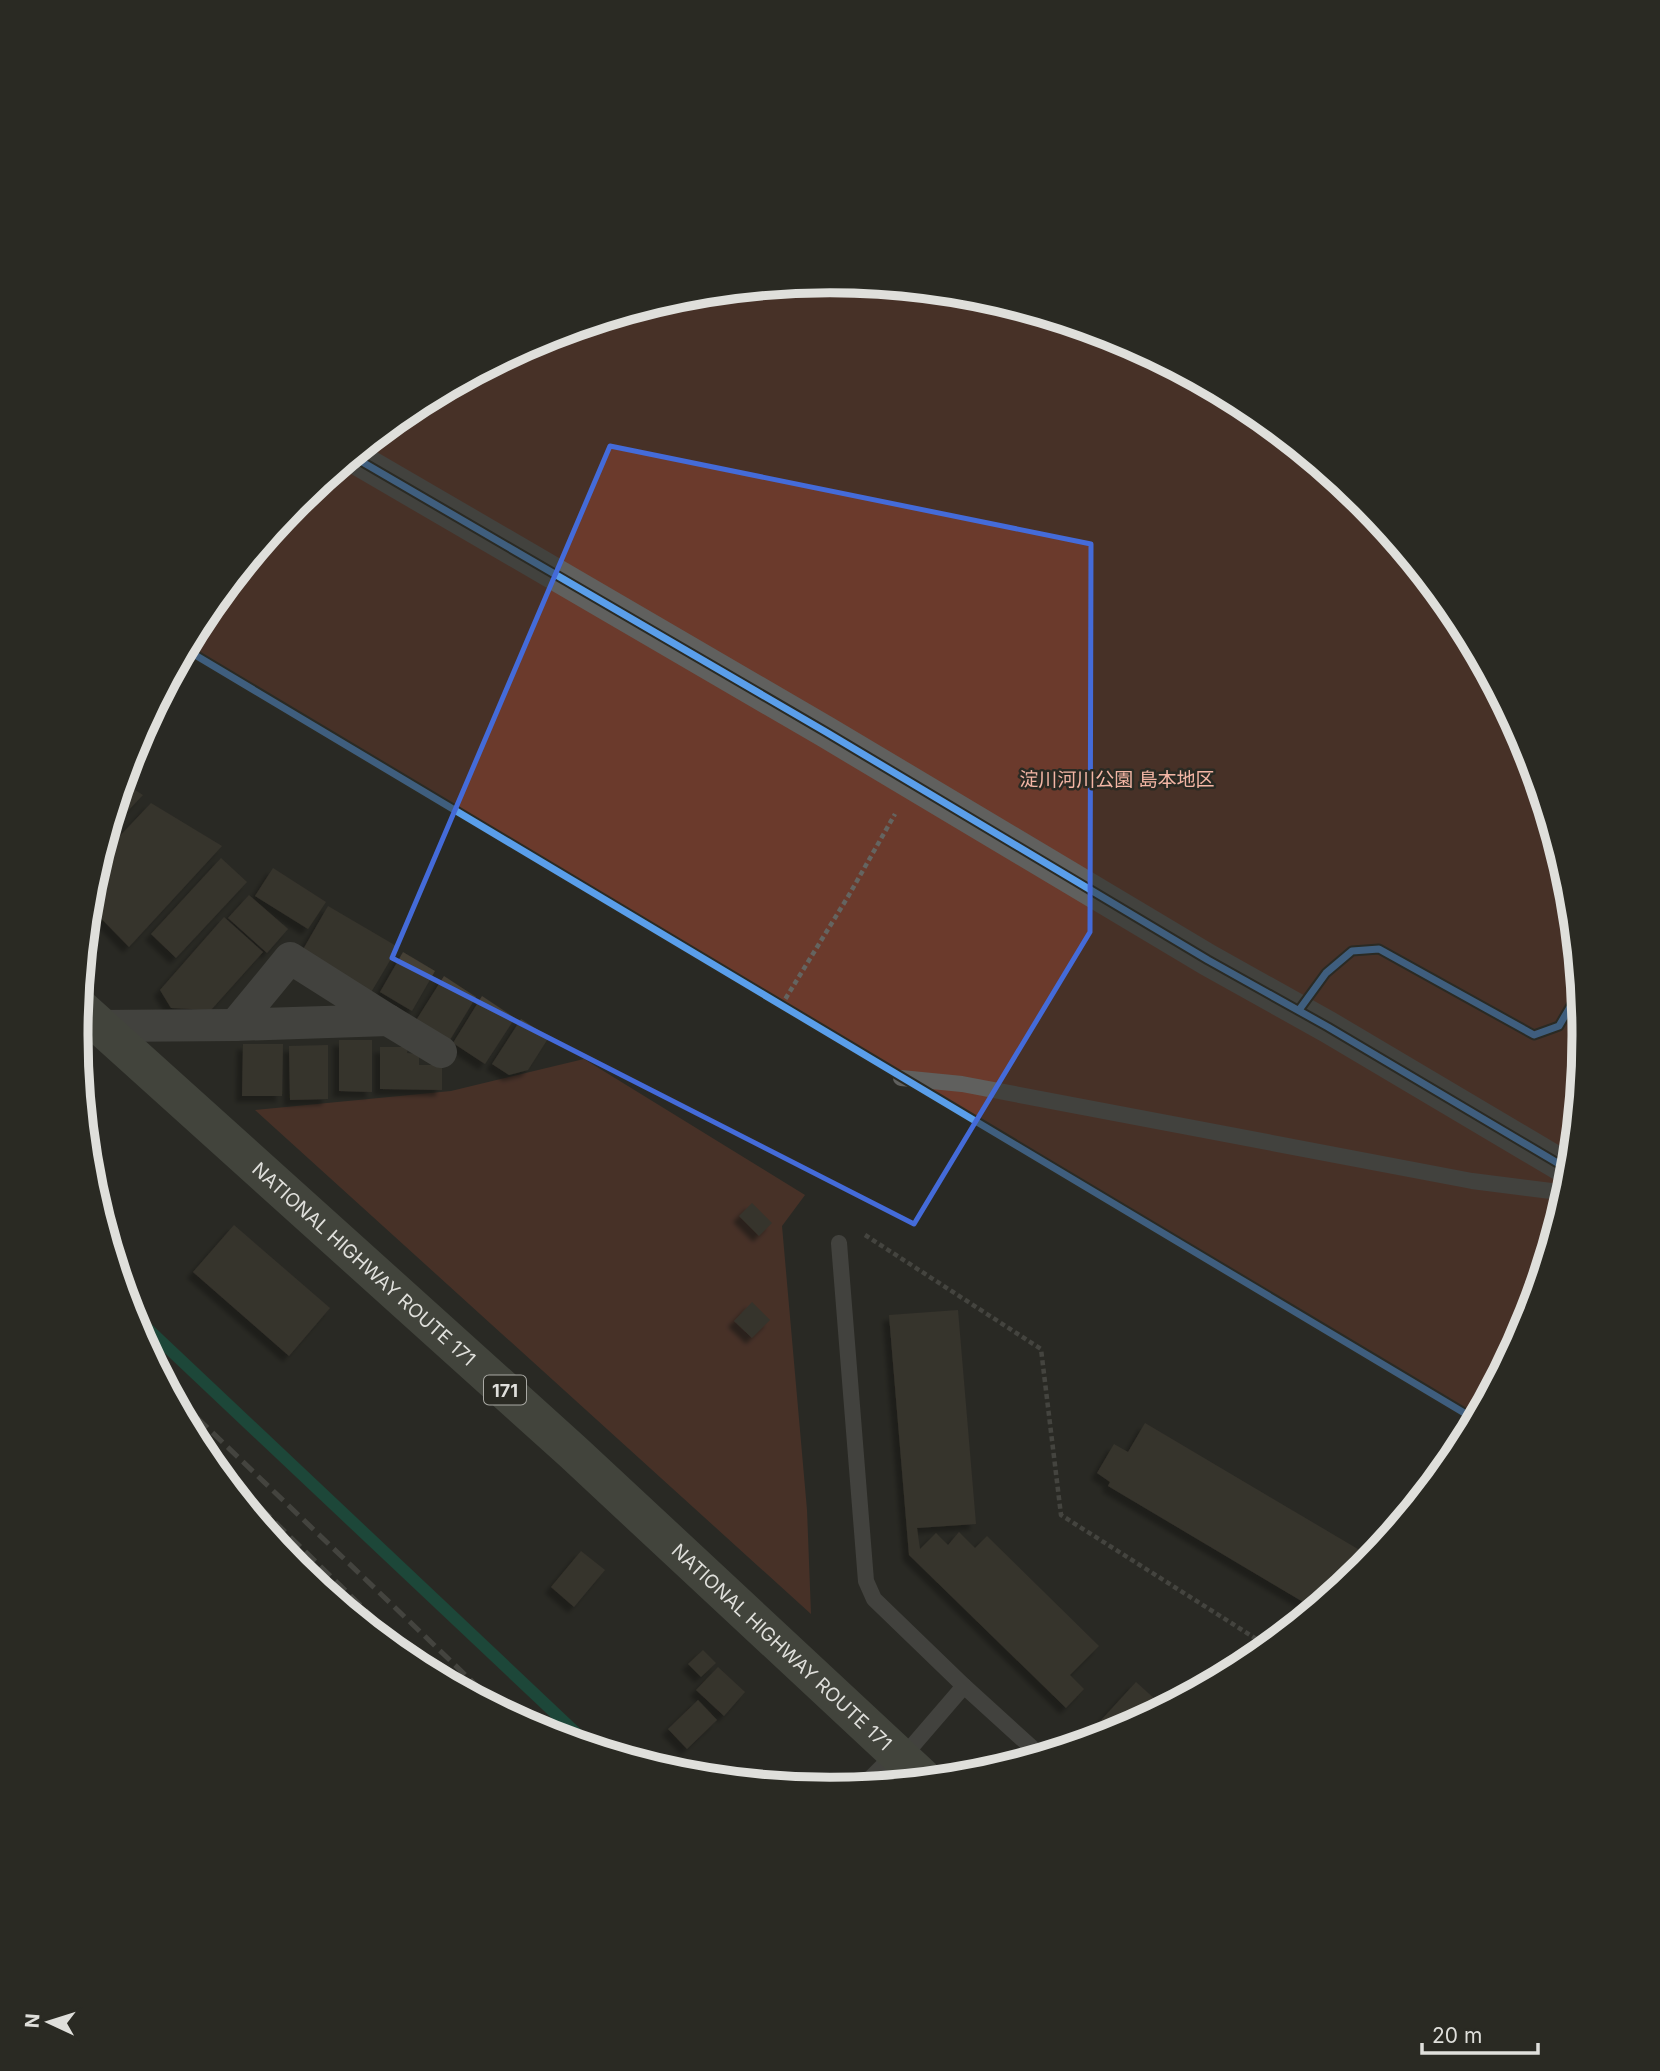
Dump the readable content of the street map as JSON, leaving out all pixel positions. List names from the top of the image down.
{
  "streets": {
    "highway": ["NATIONAL HIGHWAY ROUTE 171", "171"]
  },
  "parks": ["淀川河川公園 島本地区"],
  "scale_bar": "20 m",
  "north": "left"
}
